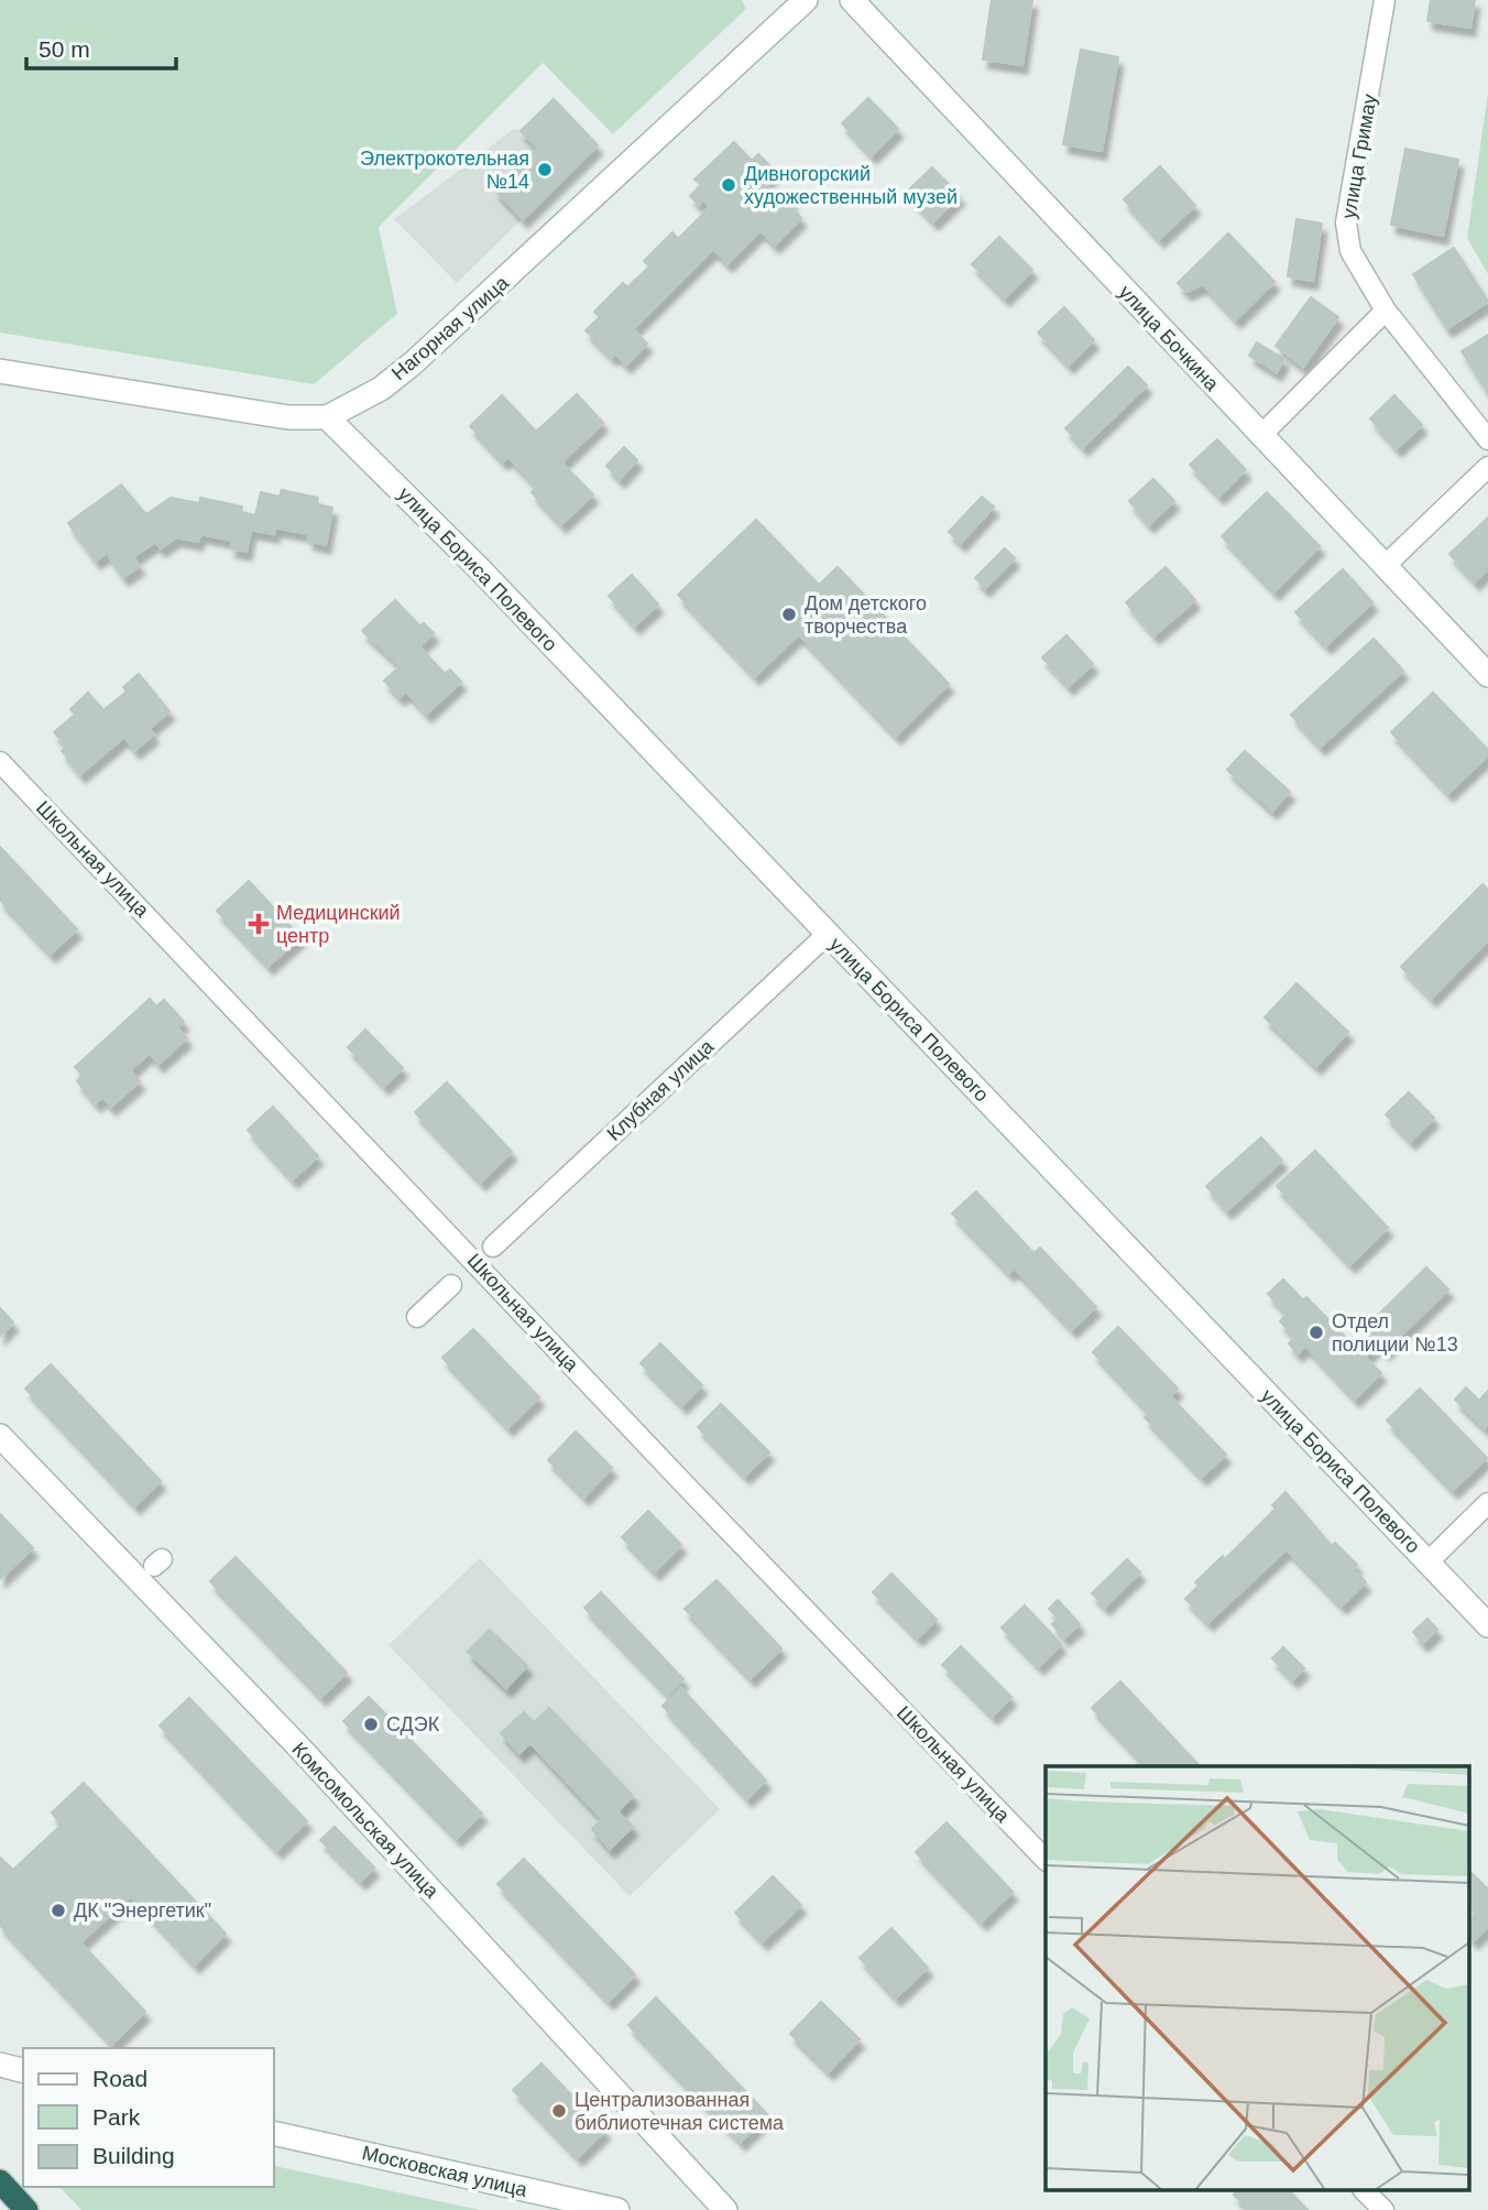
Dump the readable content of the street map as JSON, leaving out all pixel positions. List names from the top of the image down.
{
  "streets": {
    "main road": [
      "Нагорная улица",
      "улица Бочкина",
      "улица Бориса Полевого",
      "Комсомольская улица",
      "Московская улица"
    ],
    "street": ["улица Гримау", "Школьная улица", "Клубная улица"]
  },
  "crossings": [
    ["Нагорная улица", "улица Бориса Полевого"],
    ["улица Бориса Полевого", "Клубная улица"]
  ],
  "places": {
    "other": [
      "Электрокотельная №14",
      "Дивногорский художественный музей",
      "Дом детского творчества",
      "Отдел полиции №13",
      "СДЭК",
      "ДК \"Энергетик\"",
      "Централизованная библиотечная система"
    ],
    "health": ["Медицинский центр"]
  },
  "legend": ["Road", "Park", "Building"],
  "scale_bar": "50 m"
}
